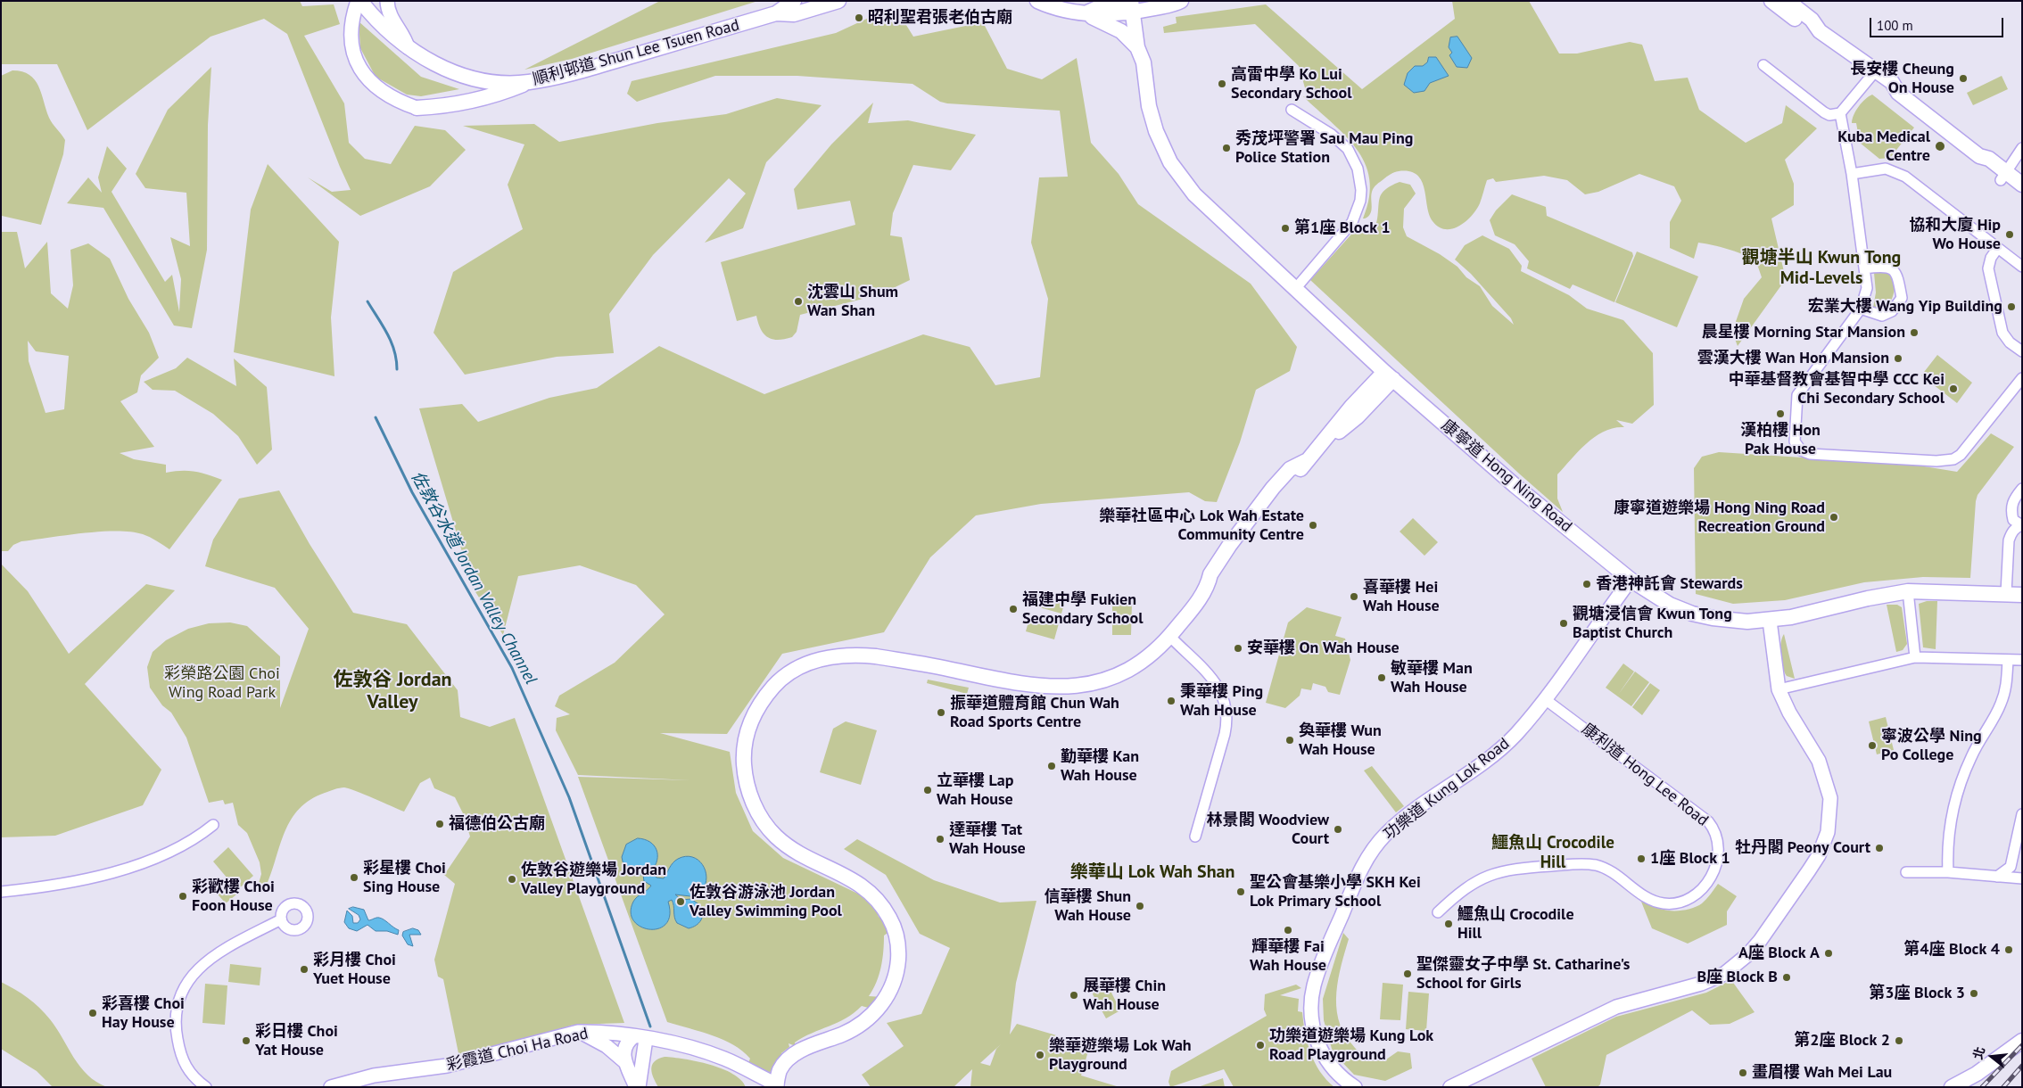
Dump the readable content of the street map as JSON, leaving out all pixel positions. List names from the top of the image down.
{
  "streets": {
    "main road": ["順利邨道 Shun Lee Tsuen Road", "康寧道 Hong Ning Road"],
    "street": ["康利道 Hong Lee Road", "功樂道 Kung Lok Road", "彩霞道 Choi Ha Road"]
  },
  "crossings": [
    ["康寧道 Hong Ning Road", "功樂道 Kung Lok Road"],
    ["康利道 Hong Lee Road", "功樂道 Kung Lok Road"]
  ],
  "districts": [
    "觀塘半山 Kwun Tong Mid-Levels",
    "佐敦谷 Jordan Valley",
    "鱷魚山 Crocodile Hill",
    "樂華山 Lok Wah Shan"
  ],
  "water": ["佐敦谷水道 Jordan Valley Channel"],
  "parks": ["彩榮路公園 Choi Wing Road Park"],
  "places": [
    "昭利聖君張老伯古廟",
    "長安樓 Cheung On House",
    "高雷中學 Ko Lui Secondary School",
    "Kuba Medical Centre",
    "秀茂坪警署 Sau Mau Ping Police Station",
    "第1座 Block 1",
    "協和大廈 Hip Wo House",
    "沈雲山 Shum Wan Shan",
    "宏業大樓 Wang Yip Building",
    "晨星樓 Morning Star Mansion",
    "雲漢大樓 Wan Hon Mansion",
    "中華基督教會基智中學 CCC Kei Chi Secondary School",
    "漢柏樓 Hon Pak House",
    "康寧道遊樂場 Hong Ning Road Recreation Ground",
    "樂華社區中心 Lok Wah Estate Community Centre",
    "香港神託會 Stewards",
    "喜華樓 Hei Wah House",
    "福建中學 Fukien Secondary School",
    "觀塘浸信會 Kwun Tong Baptist Church",
    "安華樓 On Wah House",
    "敏華樓 Man Wah House",
    "秉華樓 Ping Wah House",
    "振華道體育館 Chun Wah Road Sports Centre",
    "奐華樓 Wun Wah House",
    "寧波公學 Ning Po College",
    "勤華樓 Kan Wah House",
    "立華樓 Lap Wah House",
    "福德伯公古廟",
    "林景閣 Woodview Court",
    "達華樓 Tat Wah House",
    "牡丹閣 Peony Court",
    "1座 Block 1",
    "彩星樓 Choi Sing House",
    "佐敦谷遊樂場 Jordan Valley Playground",
    "聖公會基樂小學 SKH Kei Lok Primary School",
    "彩歡樓 Choi Foon House",
    "佐敦谷游泳池 Jordan Valley Swimming Pool",
    "信華樓 Shun Wah House",
    "鱷魚山 Crocodile Hill",
    "輝華樓 Fai Wah House",
    "第4座 Block 4",
    "A座 Block A",
    "彩月樓 Choi Yuet House",
    "聖傑靈女子中學 St. Catharine's School for Girls",
    "B座 Block B",
    "第3座 Block 3",
    "展華樓 Chin Wah House",
    "彩喜樓 Choi Hay House",
    "彩日樓 Choi Yat House",
    "第2座 Block 2",
    "功樂道遊樂場 Kung Lok Road Playground",
    "樂華遊樂場 Lok Wah Playground",
    "畫眉樓 Wah Mei Lau"
  ],
  "scale_bar": "100 m",
  "north": "left"
}
